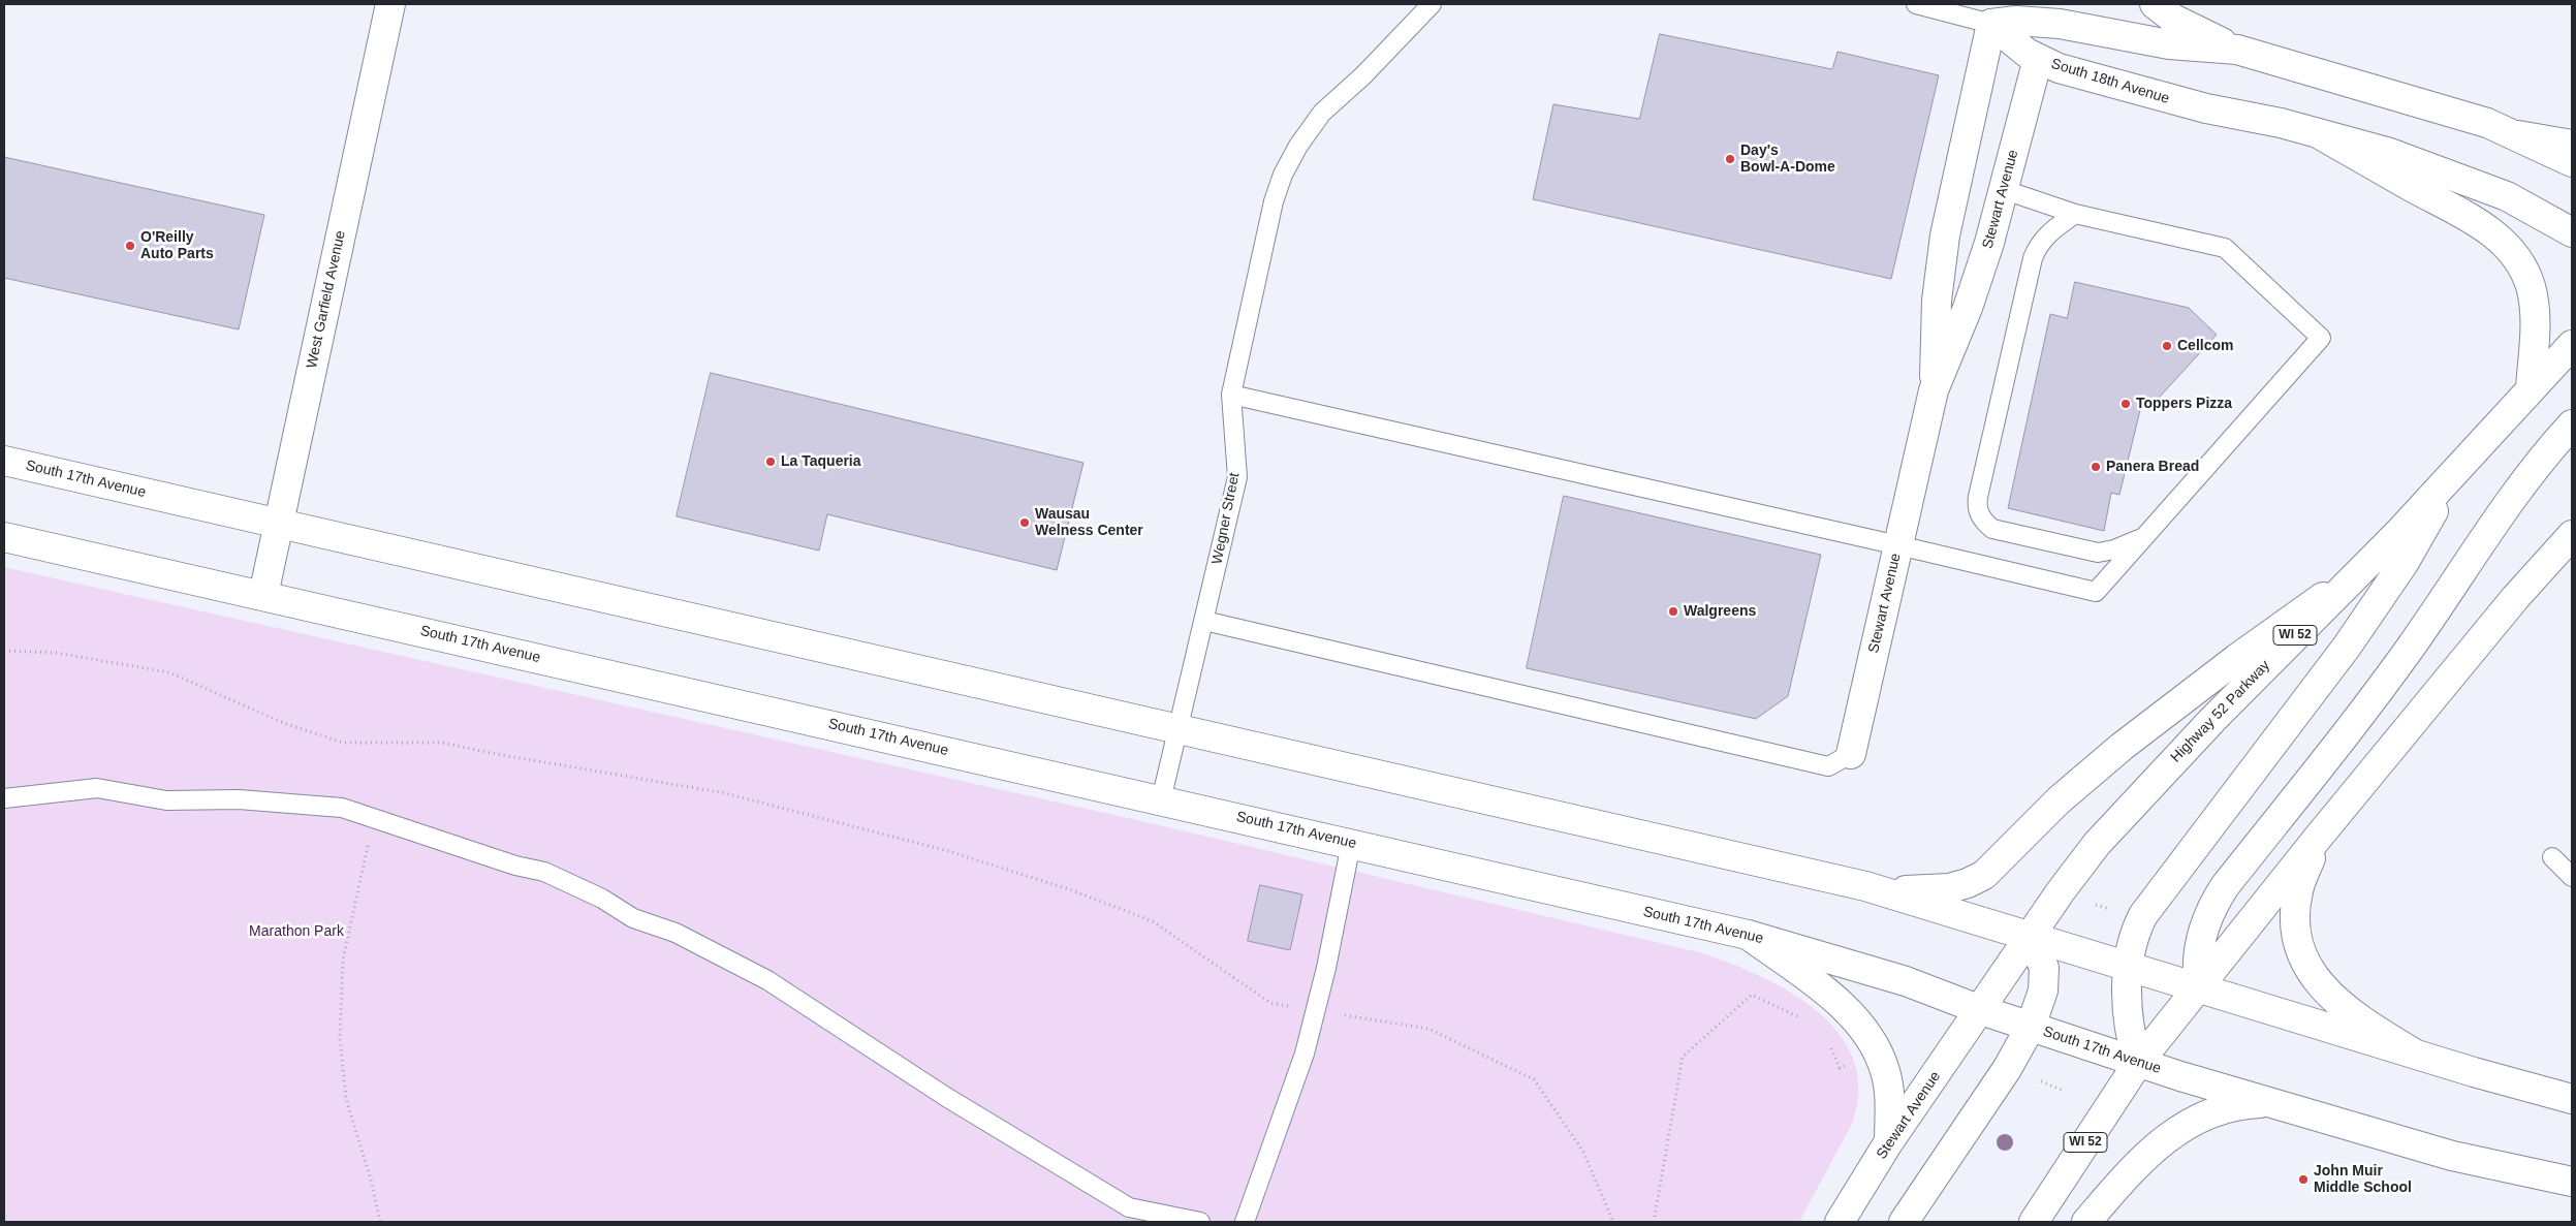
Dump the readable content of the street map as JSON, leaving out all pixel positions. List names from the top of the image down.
{
  "streets": {
    "main road": [
      "South 18th Avenue",
      "Stewart Avenue",
      "West Garfield Avenue",
      "South 17th Avenue",
      "WI 52",
      "Highway 52 Parkway"
    ],
    "lane": ["Wegner Street"]
  },
  "crossings": [
    ["South 18th Avenue", "Stewart Avenue"],
    ["Stewart Avenue", "South 17th Avenue"],
    ["Stewart Avenue", "Highway 52 Parkway"],
    ["West Garfield Avenue", "South 17th Avenue"],
    ["South 17th Avenue", "Wegner Street"],
    ["South 17th Avenue", "WI 52"],
    ["South 17th Avenue", "Highway 52 Parkway"]
  ],
  "parks": ["Marathon Park"],
  "places": [
    "Day's Bowl-A-Dome",
    "O'Reilly Auto Parts",
    "Cellcom",
    "Toppers Pizza",
    "La Taqueria",
    "Panera Bread",
    "Wausau Welness Center",
    "Walgreens",
    "John Muir Middle School"
  ]
}
